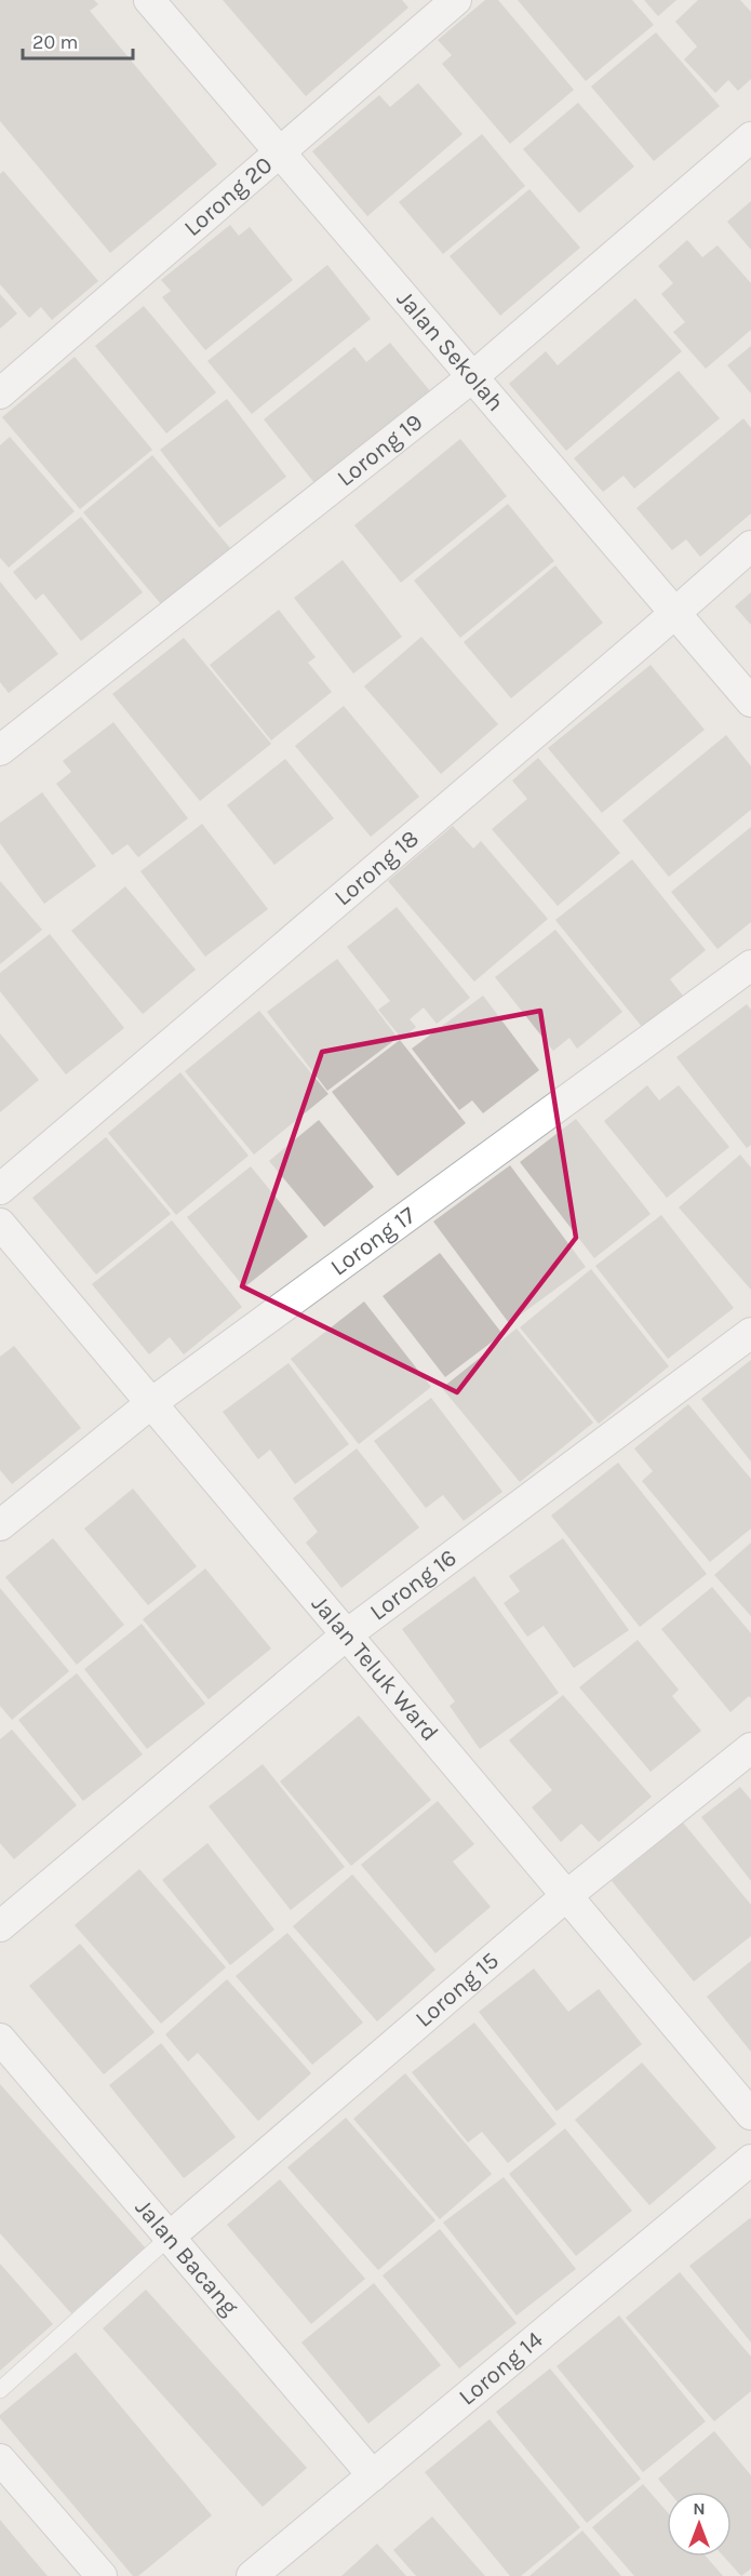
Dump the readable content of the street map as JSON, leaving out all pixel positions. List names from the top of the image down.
{
  "streets": {
    "street": [
      "Lorong 20",
      "Jalan Sekolah",
      "Lorong 19",
      "Lorong 18",
      "Lorong 17",
      "Lorong 16",
      "Jalan Teluk Ward",
      "Lorong 15",
      "Jalan Bacang",
      "Lorong 14"
    ]
  },
  "crossings": [
    ["Lorong 20", "Jalan Sekolah"],
    ["Jalan Sekolah", "Lorong 19"],
    ["Jalan Sekolah", "Lorong 18"],
    ["Lorong 17", "Jalan Teluk Ward"],
    ["Lorong 16", "Jalan Teluk Ward"],
    ["Jalan Teluk Ward", "Lorong 15"],
    ["Lorong 15", "Jalan Bacang"],
    ["Jalan Bacang", "Lorong 14"]
  ],
  "scale_bar": "20 m",
  "north": "top"
}
